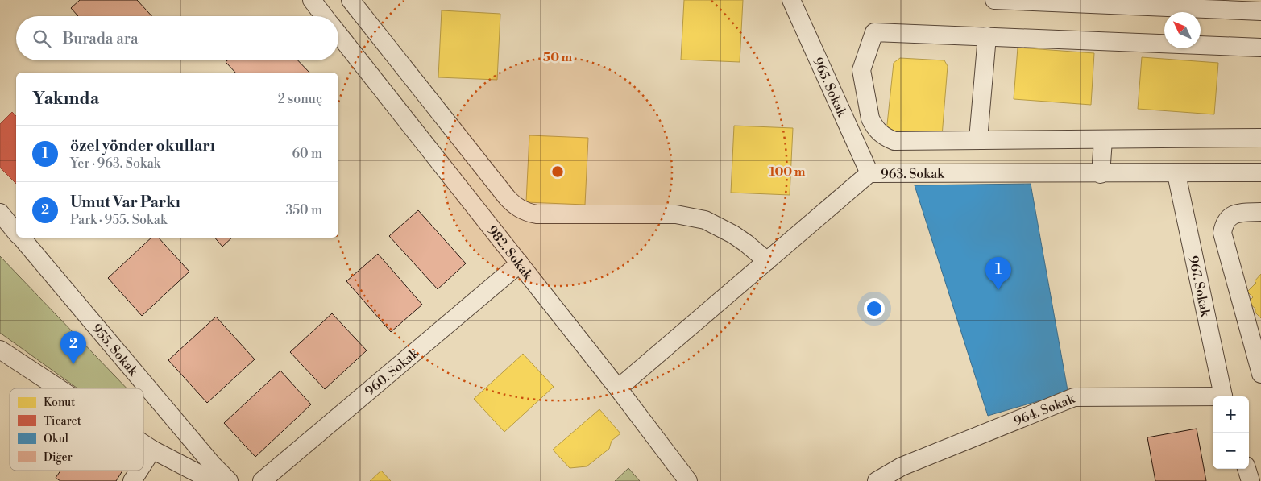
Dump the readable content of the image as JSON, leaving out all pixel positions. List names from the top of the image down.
{
  "streets": {
    "street": [
      "965. Sokak",
      "963. Sokak",
      "982. Sokak",
      "967. Sokak",
      "955. Sokak",
      "960. Sokak",
      "964. Sokak"
    ]
  },
  "crossings": [
    ["965. Sokak", "963. Sokak"],
    ["963. Sokak", "982. Sokak"],
    ["963. Sokak", "967. Sokak"],
    ["982. Sokak", "960. Sokak"]
  ],
  "legend": [
    "Konut",
    "Ticaret",
    "Okul",
    "Diğer"
  ],
  "north": "top left",
  "page": {
    "search": "Burada ara",
    "heading": ["Yakında", "2 sonuç"],
    "list": [
      {
        "mark": "1",
        "name": "özel yönder okulları",
        "note": "Yer · 963. Sokak",
        "value": "60 m"
      },
      {
        "mark": "2",
        "name": "Umut Var Parkı",
        "note": "Park · 955. Sokak",
        "value": "350 m"
      }
    ],
    "pins": ["1", "2"],
    "map_buttons": ["+", "−"]
  },
  "rings": ["50 m", "100 m"]
}
